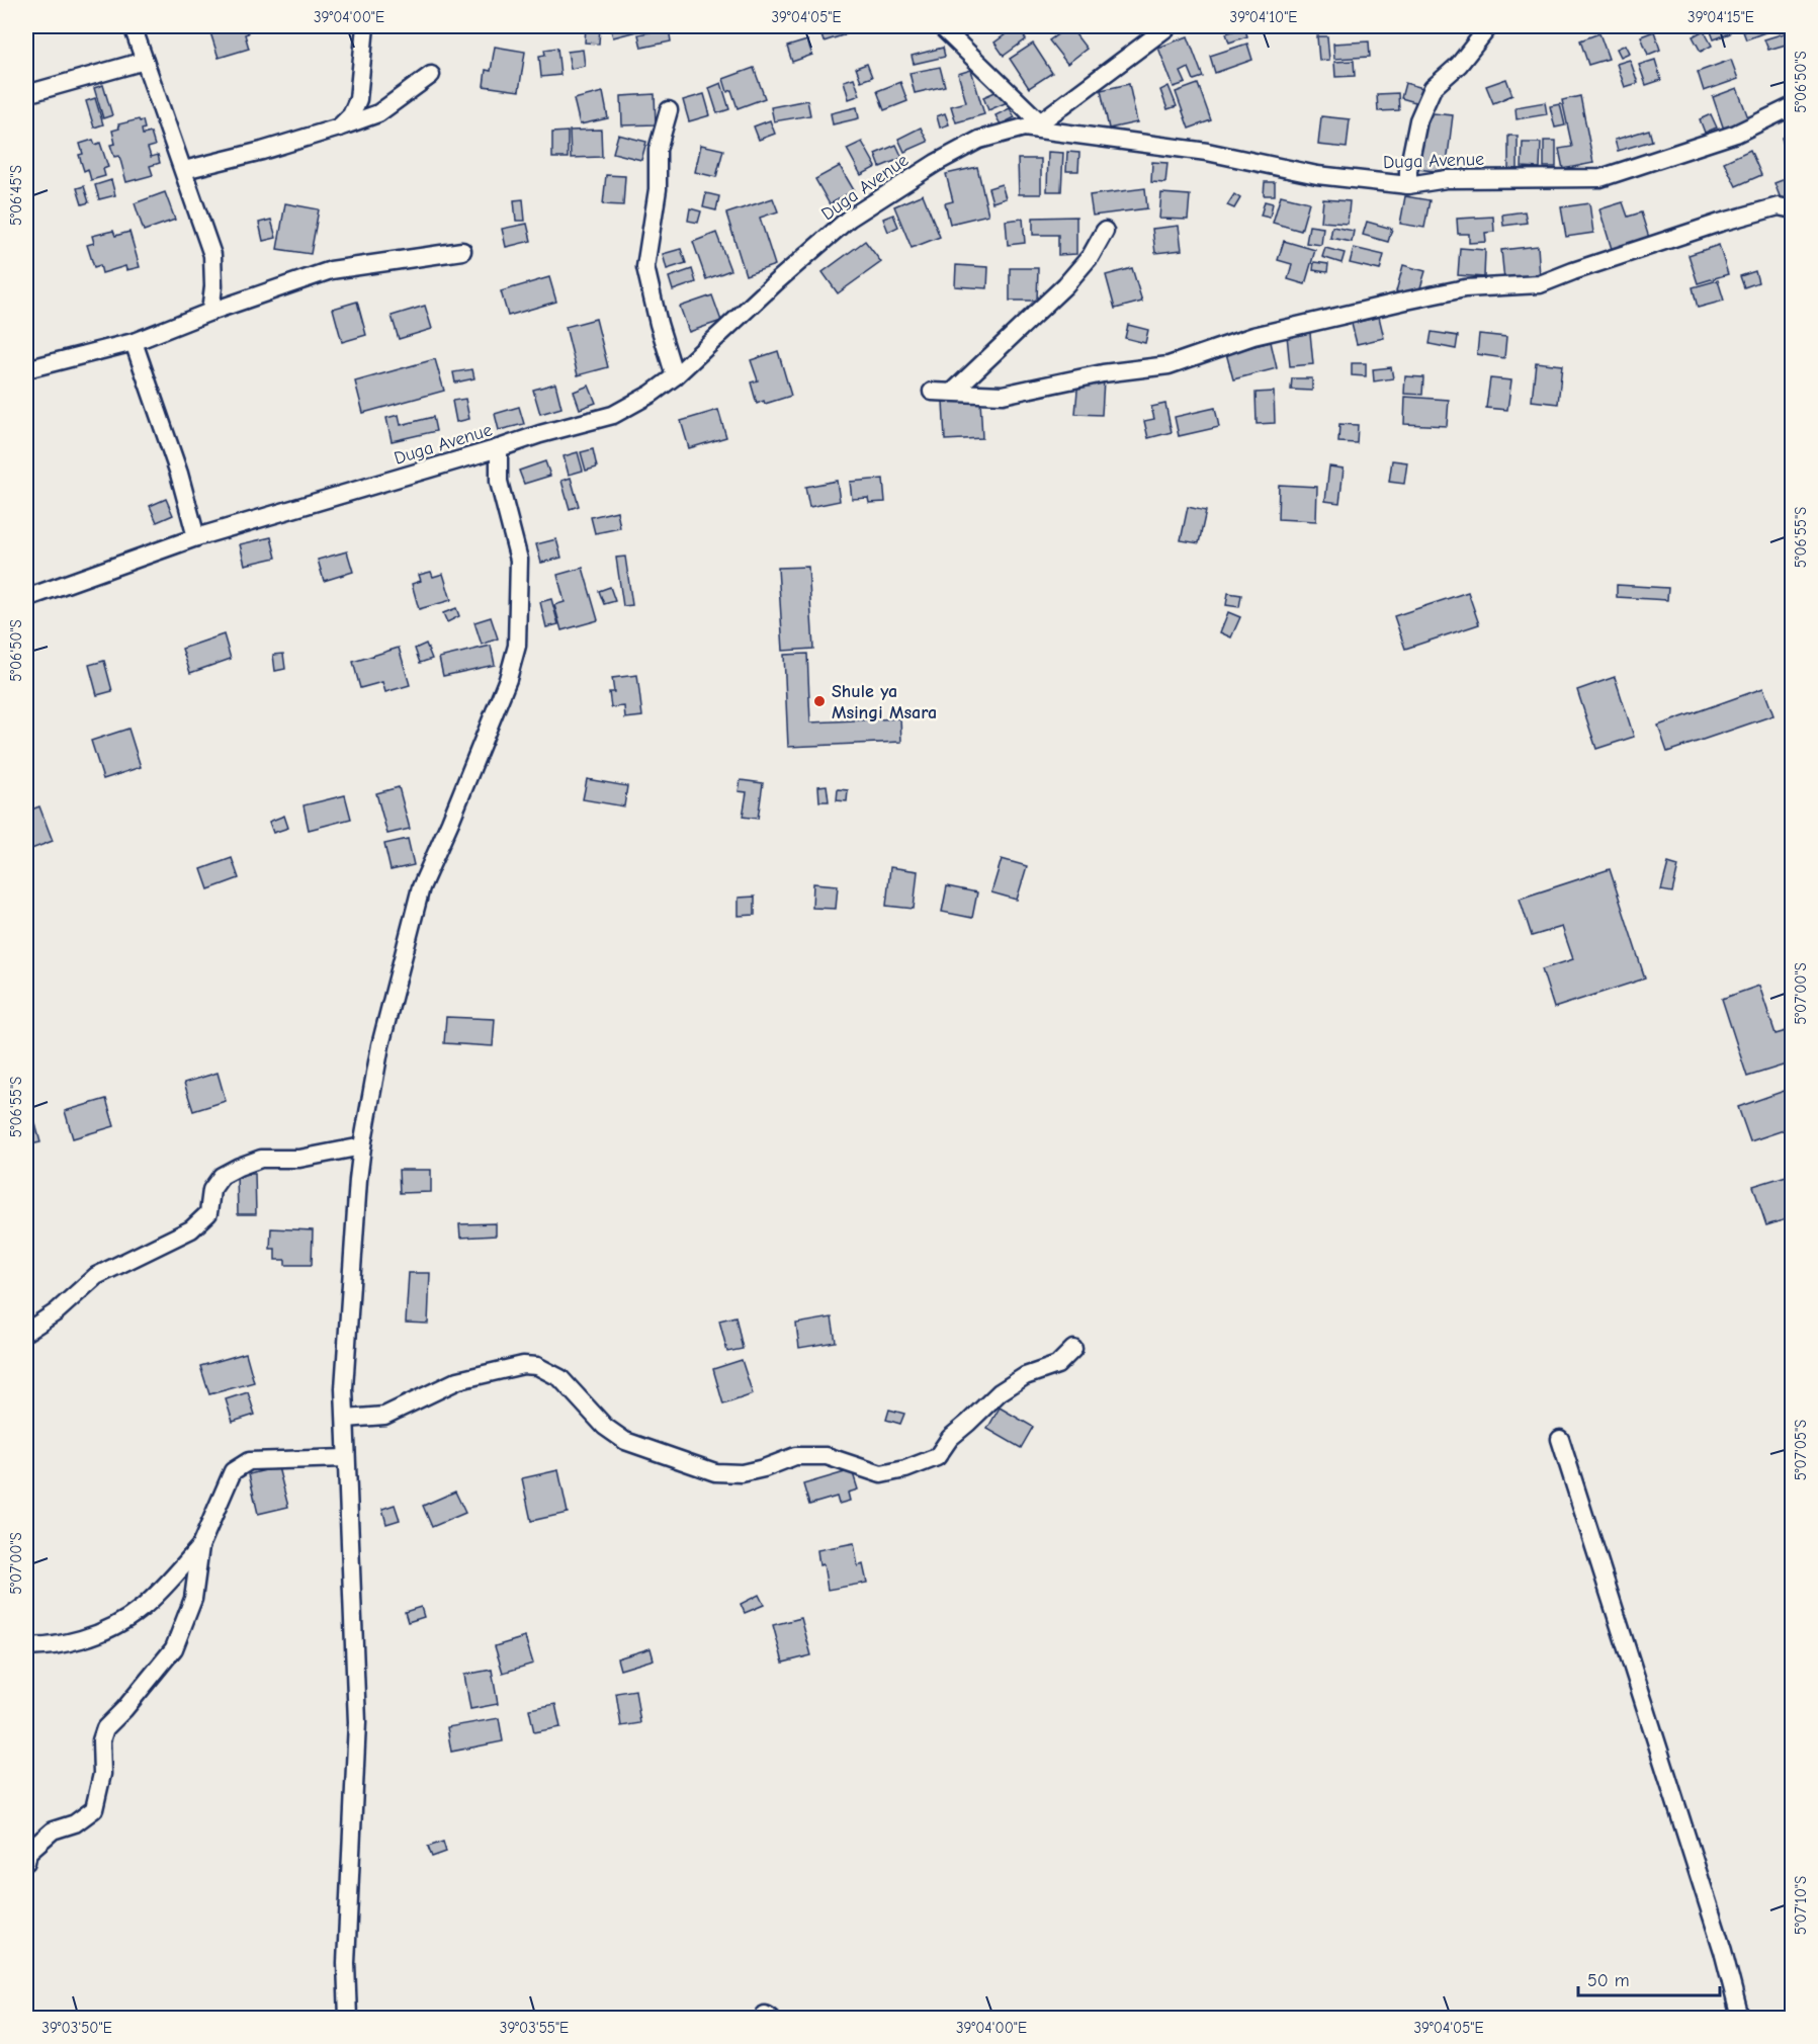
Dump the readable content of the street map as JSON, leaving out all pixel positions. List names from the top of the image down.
{
  "streets": {
    "street": ["Duga Avenue"]
  },
  "places": ["Shule ya Msingi Msara"],
  "scale_bar": "50 m",
  "coordinates": [
    "39°04'00\"E",
    "39°04'05\"E",
    "39°04'10\"E",
    "39°04'15\"E",
    "5°06'50\"S",
    "5°06'45\"S",
    "5°06'55\"S",
    "5°07'00\"S",
    "5°07'05\"S",
    "5°07'10\"S",
    "39°03'50\"E",
    "39°03'55\"E"
  ]
}
